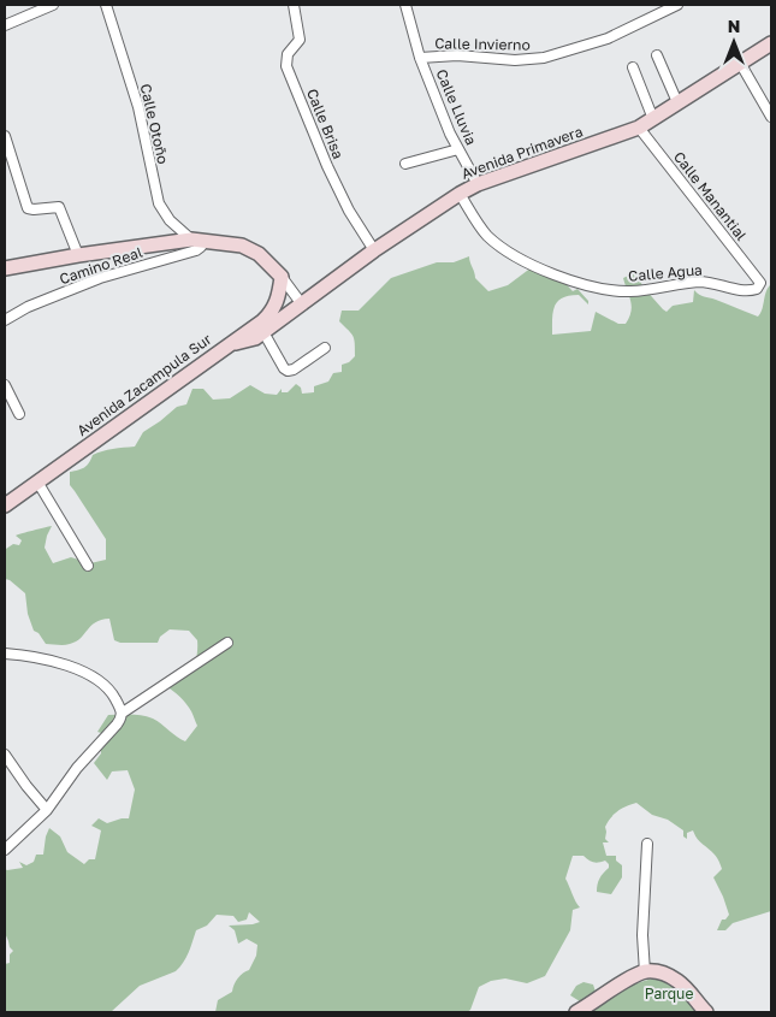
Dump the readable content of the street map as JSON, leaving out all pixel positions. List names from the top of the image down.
{
  "streets": {
    "main road": ["Avenida Primavera", "Avenida Zacampula Sur"],
    "street": [
      "Calle Invierno",
      "Calle Lluvia",
      "Calle Otoño",
      "Calle Brisa",
      "Calle Manantial",
      "Camino Real",
      "Calle Agua"
    ]
  },
  "crossings": [
    ["Calle Invierno", "Calle Lluvia"],
    ["Calle Lluvia", "Avenida Primavera"],
    ["Calle Otoño", "Camino Real"],
    ["Calle Brisa", "Avenida Primavera"],
    ["Avenida Primavera", "Calle Manantial"],
    ["Avenida Primavera", "Calle Agua"],
    ["Avenida Primavera", "Avenida Zacampula Sur"],
    ["Calle Manantial", "Calle Agua"]
  ],
  "parks": ["Parque"],
  "north": "top"
}
